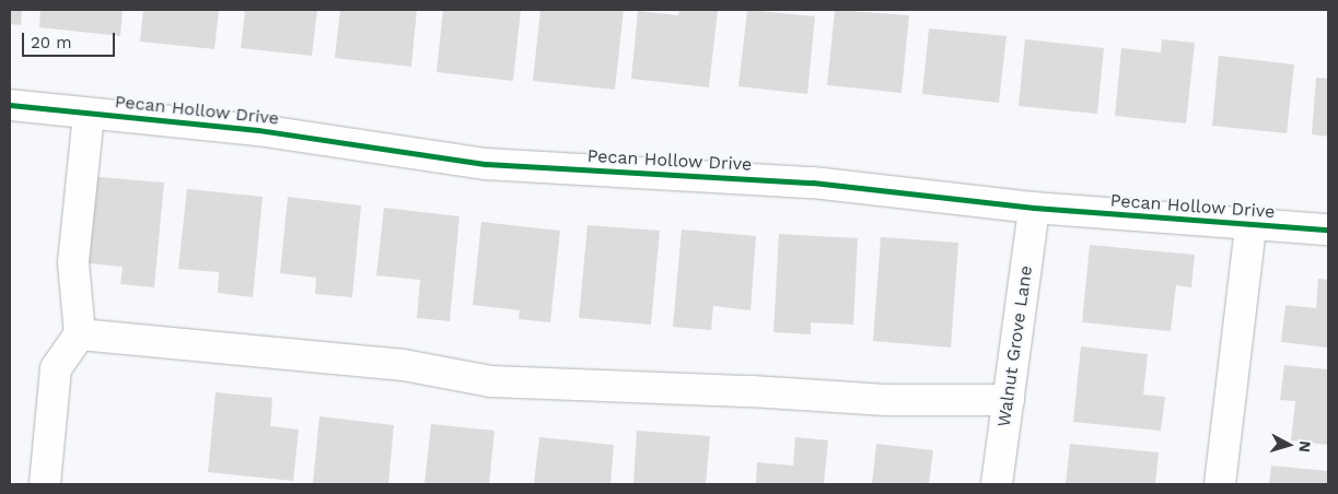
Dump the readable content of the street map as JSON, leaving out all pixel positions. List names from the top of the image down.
{
  "streets": {
    "street": ["Pecan Hollow Drive", "Walnut Grove Lane"]
  },
  "crossings": [
    ["Pecan Hollow Drive", "Walnut Grove Lane"]
  ],
  "scale_bar": "20 m",
  "north": "right"
}
